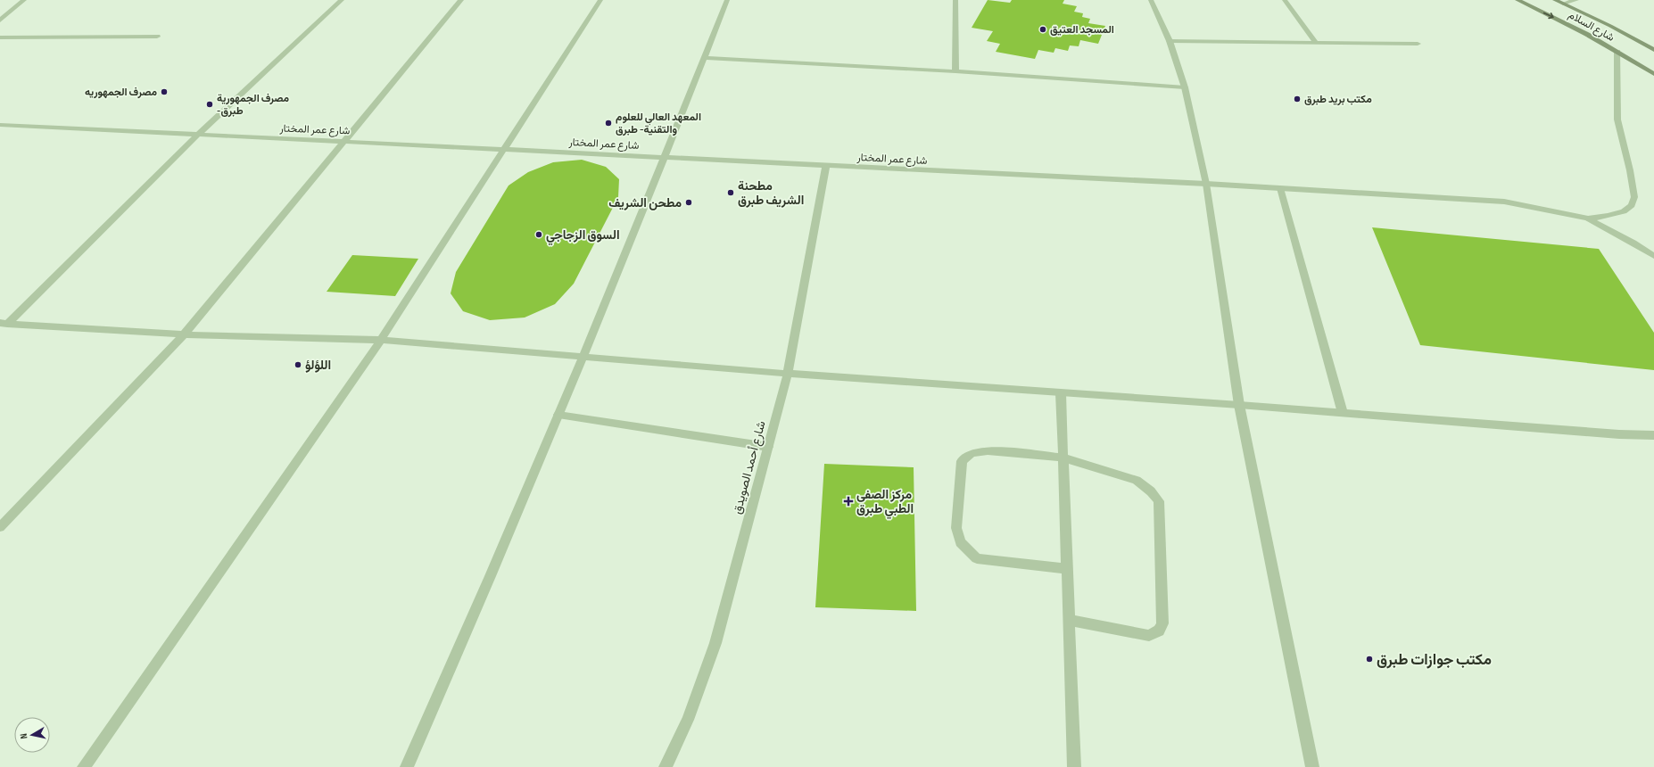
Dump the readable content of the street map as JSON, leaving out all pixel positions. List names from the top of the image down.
{
  "streets": {
    "main road": ["شارع السلام"],
    "street": ["شارع عمر المختار", "شارع أحمد الصويدق"]
  },
  "crossings": [
    ["شارع عمر المختار", "شارع أحمد الصويدق"]
  ],
  "places": {
    "other": [
      "المسجد العتيق",
      "مصرف الجمهوريه",
      "مكتب بريد طبرق",
      "مصرف الجمهورية -طبرق",
      "المعهد العالي للعلوم والتقنية- طبرق",
      "مطحنة الشريف طبرق",
      "مطحن الشريف",
      "السوق الزجاجي",
      "اللؤلؤ",
      "مكتب جوازات طبرق"
    ],
    "health": ["مركز الصفى الطبي طبرق"]
  },
  "north": "left"
}
